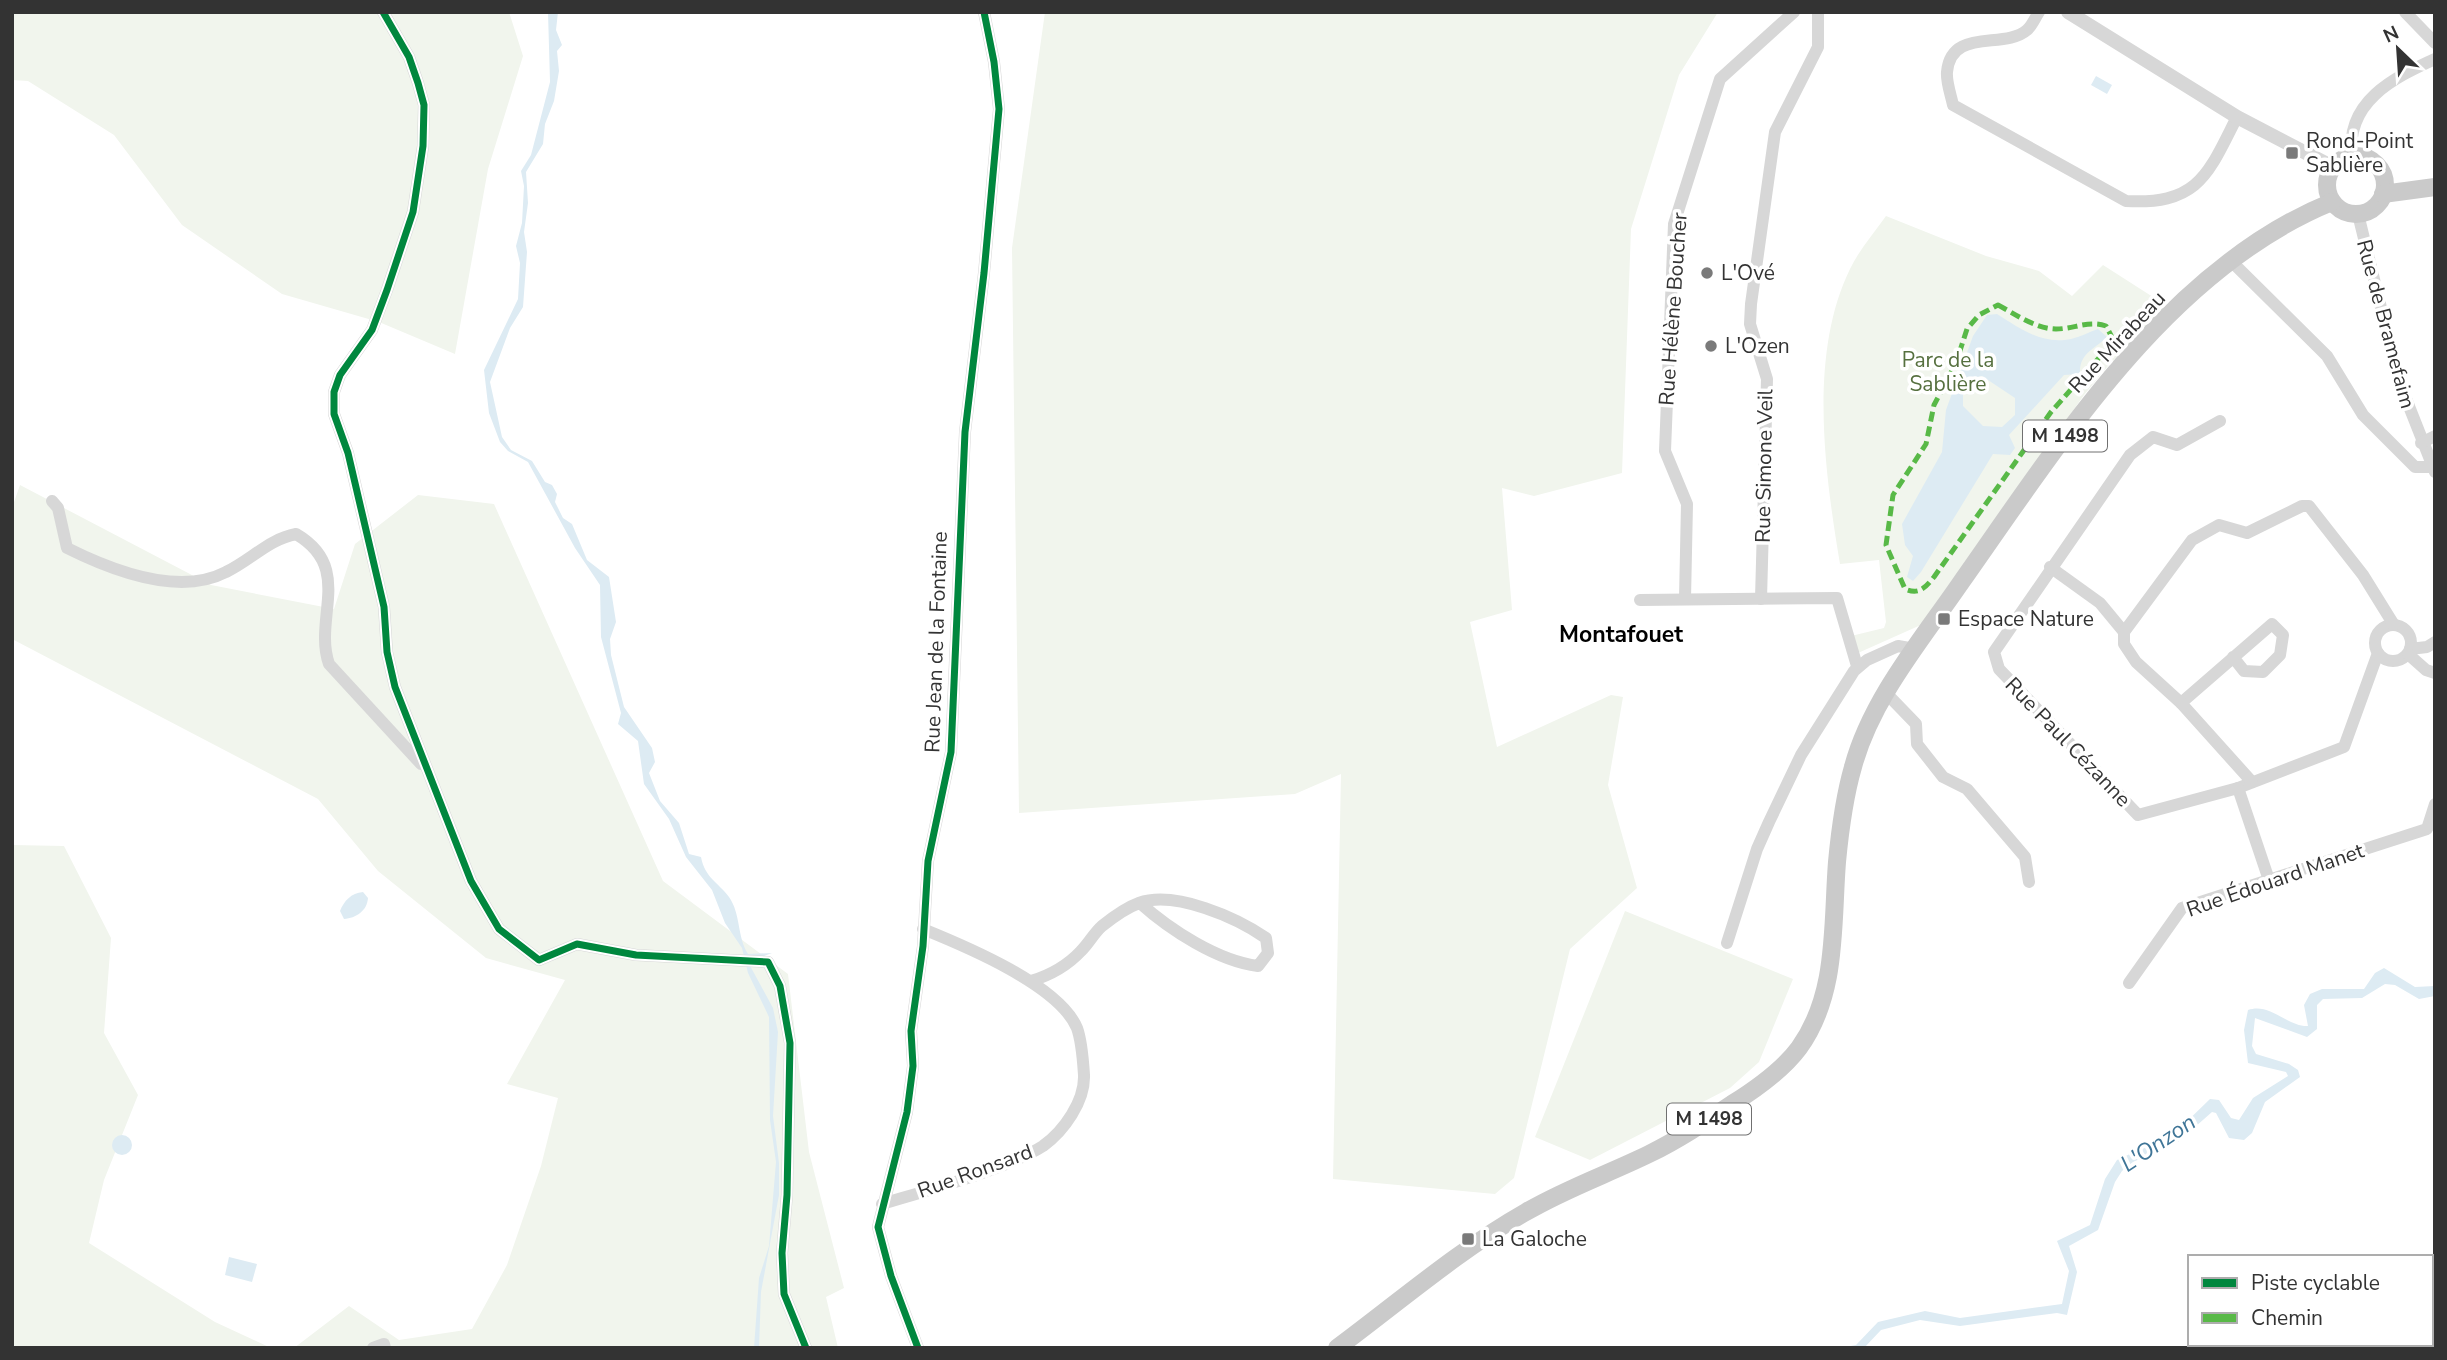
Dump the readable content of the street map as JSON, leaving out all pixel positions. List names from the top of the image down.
{
  "streets": {
    "main road": ["Rue Mirabeau", "M 1498"],
    "street": [
      "Rue Hélène Boucher",
      "Rue de Bramefaim",
      "Rue Simone Veil",
      "Rue Jean de la Fontaine",
      "Rue Paul Cézanne",
      "Rue Édouard Manet",
      "Rue Ronsard"
    ]
  },
  "crossings": [
    ["Rue de Bramefaim", "Rue Mirabeau"],
    ["Rue Jean de la Fontaine", "Rue Ronsard"]
  ],
  "districts": ["Montafouet"],
  "water": ["L'Onzon"],
  "parks": ["Parc de la Sablière"],
  "places": {
    "transit": ["Rond-Point Sablière", "Espace Nature", "La Galoche"],
    "other": ["L'Ové", "L'Ozen"]
  },
  "legend": ["Piste cyclable", "Chemin"],
  "north": "top left"
}
